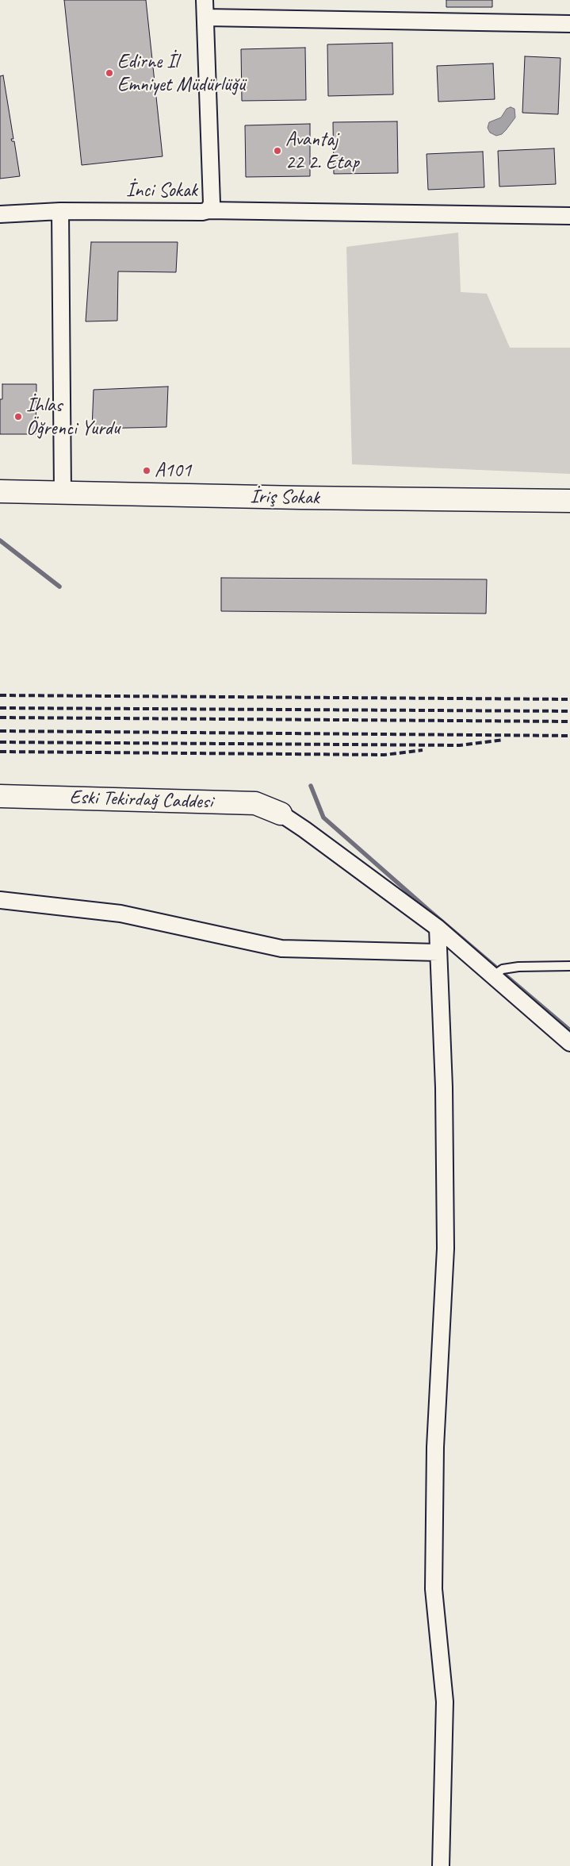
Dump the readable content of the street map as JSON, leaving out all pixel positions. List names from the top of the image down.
{
  "streets": {
    "main road": ["İriş Sokak", "Eski Tekirdağ Caddesi"],
    "street": ["İnci Sokak"]
  },
  "places": [
    "Edirne İl Emniyet Müdürlüğü",
    "Avantaj 22 2. Etap",
    "İhlas Öğrenci Yurdu",
    "A101"
  ]
}
